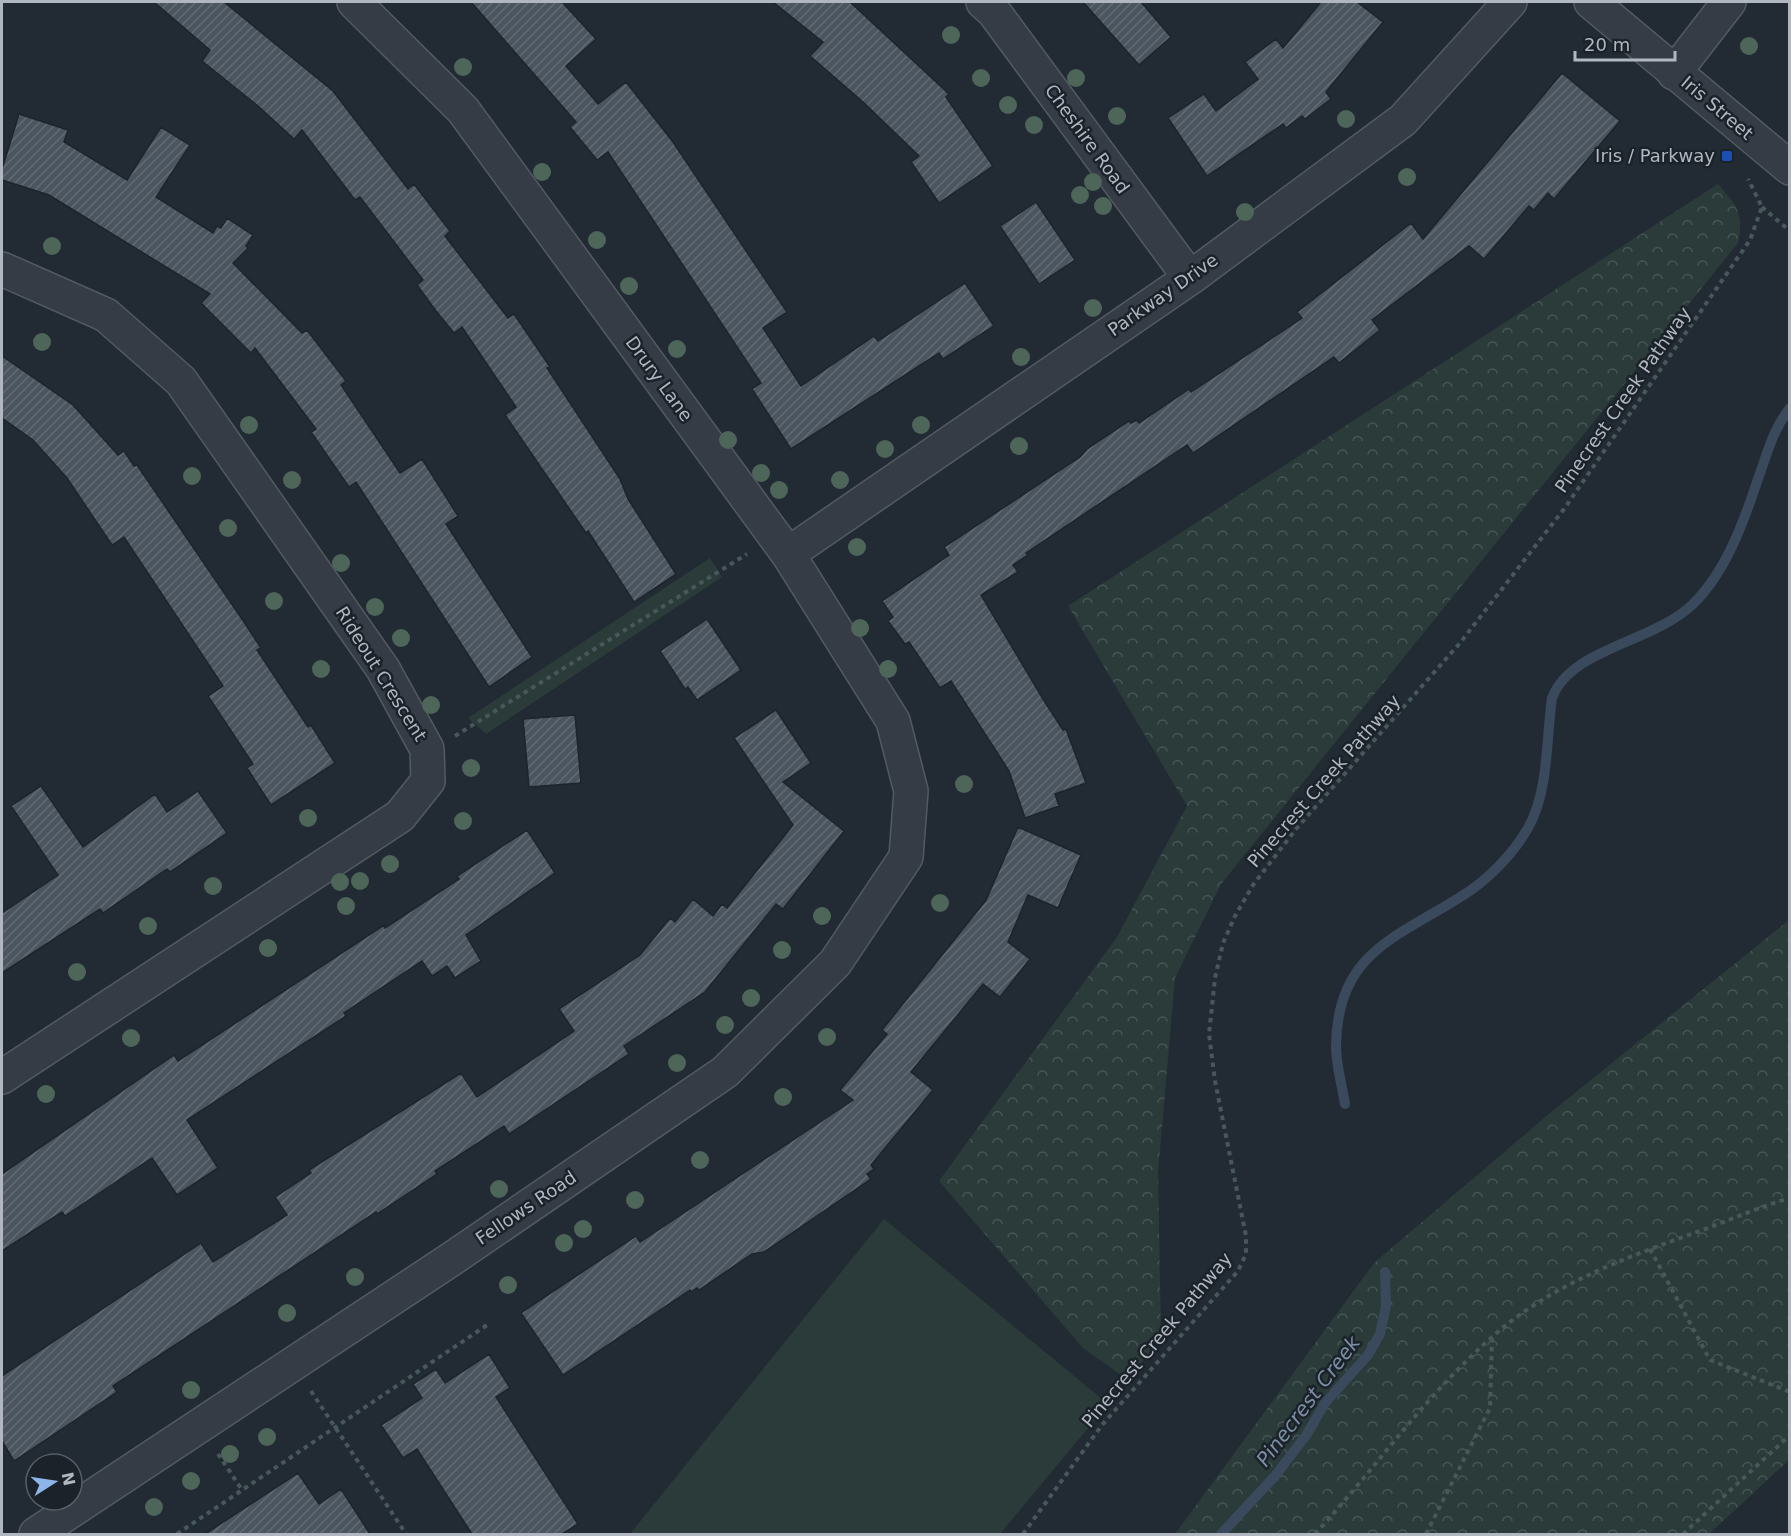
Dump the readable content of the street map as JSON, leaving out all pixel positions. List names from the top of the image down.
{
  "streets": {
    "street": [
      "Iris Street",
      "Cheshire Road",
      "Parkway Drive",
      "Drury Lane",
      "Rideout Crescent",
      "Fellows Road"
    ],
    "path": ["Pinecrest Creek Pathway"]
  },
  "crossings": [
    ["Cheshire Road", "Parkway Drive"],
    ["Parkway Drive", "Drury Lane"],
    ["Drury Lane", "Fellows Road"]
  ],
  "water": ["Pinecrest Creek"],
  "places": {
    "transit": ["Iris / Parkway"]
  },
  "scale_bar": "20 m",
  "north": "right"
}
